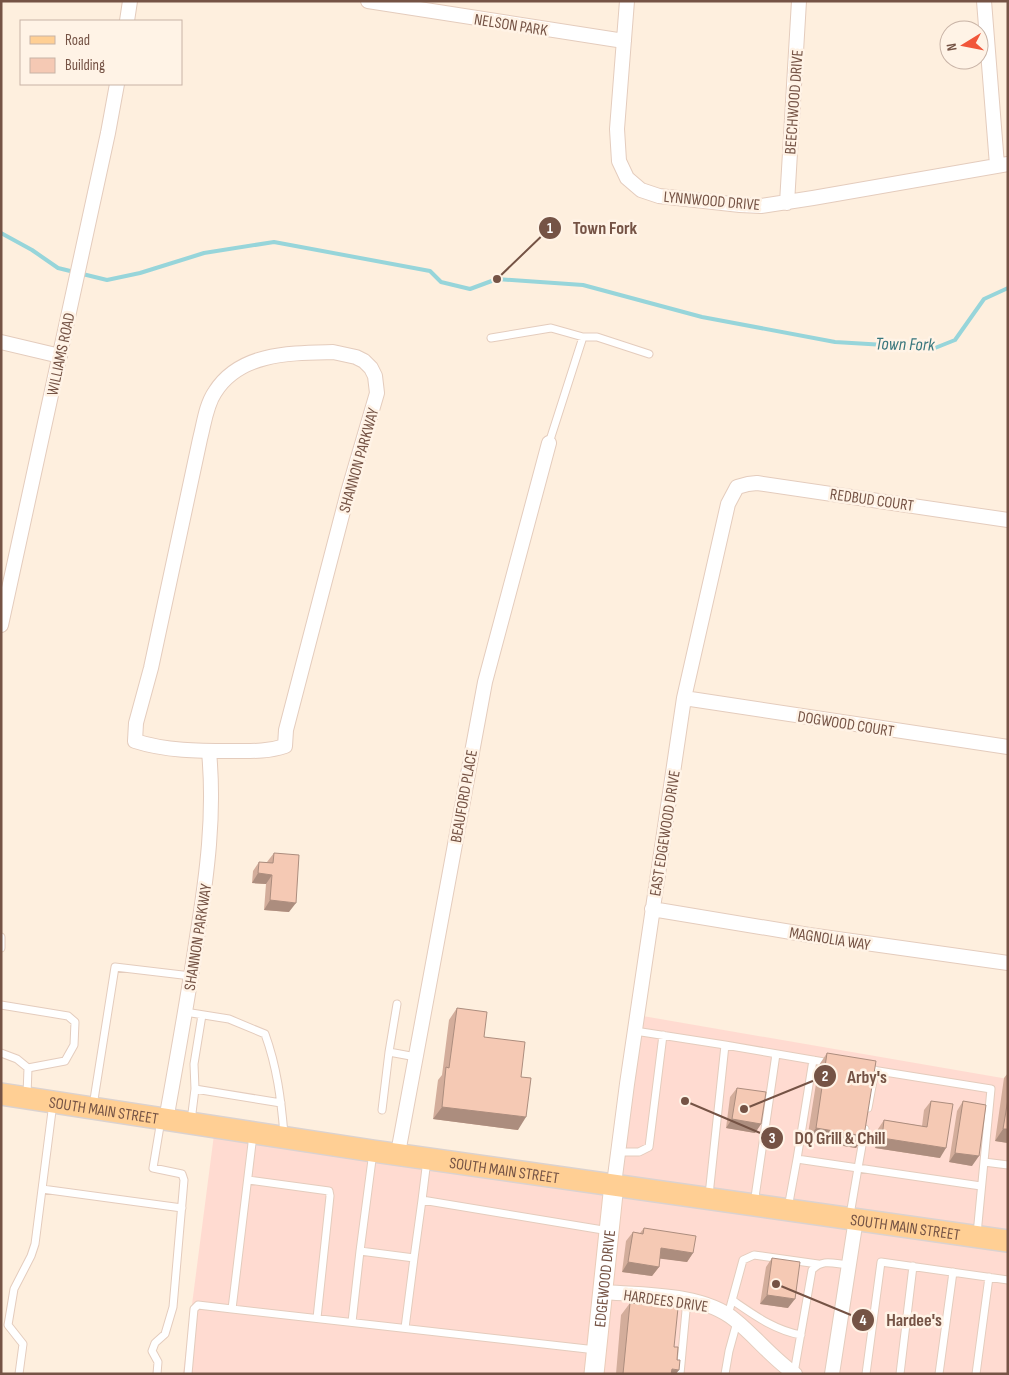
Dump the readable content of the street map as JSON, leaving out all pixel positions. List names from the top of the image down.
{
  "streets": {
    "main road": ["SOUTH MAIN STREET"],
    "street": [
      "NELSON PARK",
      "BEECHWOOD DRIVE",
      "LYNNWOOD DRIVE",
      "WILLIAMS ROAD",
      "SHANNON PARKWAY",
      "REDBUD COURT",
      "DOGWOOD COURT",
      "BEAUFORD PLACE",
      "EAST EDGEWOOD DRIVE",
      "MAGNOLIA WAY",
      "EDGEWOOD DRIVE",
      "HARDEES DRIVE"
    ]
  },
  "crossings": [
    ["NELSON PARK", "LYNNWOOD DRIVE"],
    ["BEECHWOOD DRIVE", "LYNNWOOD DRIVE"],
    ["SHANNON PARKWAY", "SOUTH MAIN STREET"],
    ["REDBUD COURT", "EAST EDGEWOOD DRIVE"],
    ["DOGWOOD COURT", "EAST EDGEWOOD DRIVE"],
    ["BEAUFORD PLACE", "SOUTH MAIN STREET"],
    ["EAST EDGEWOOD DRIVE", "MAGNOLIA WAY"],
    ["EAST EDGEWOOD DRIVE", "SOUTH MAIN STREET"],
    ["EAST EDGEWOOD DRIVE", "EDGEWOOD DRIVE"],
    ["SOUTH MAIN STREET", "EDGEWOOD DRIVE"],
    ["EDGEWOOD DRIVE", "HARDEES DRIVE"]
  ],
  "water": ["Town Fork"],
  "places": [
    "Town Fork",
    "DQ Grill & Chill",
    "Arby's",
    "Hardee's"
  ],
  "legend": ["Road", "Building"],
  "north": "left"
}
